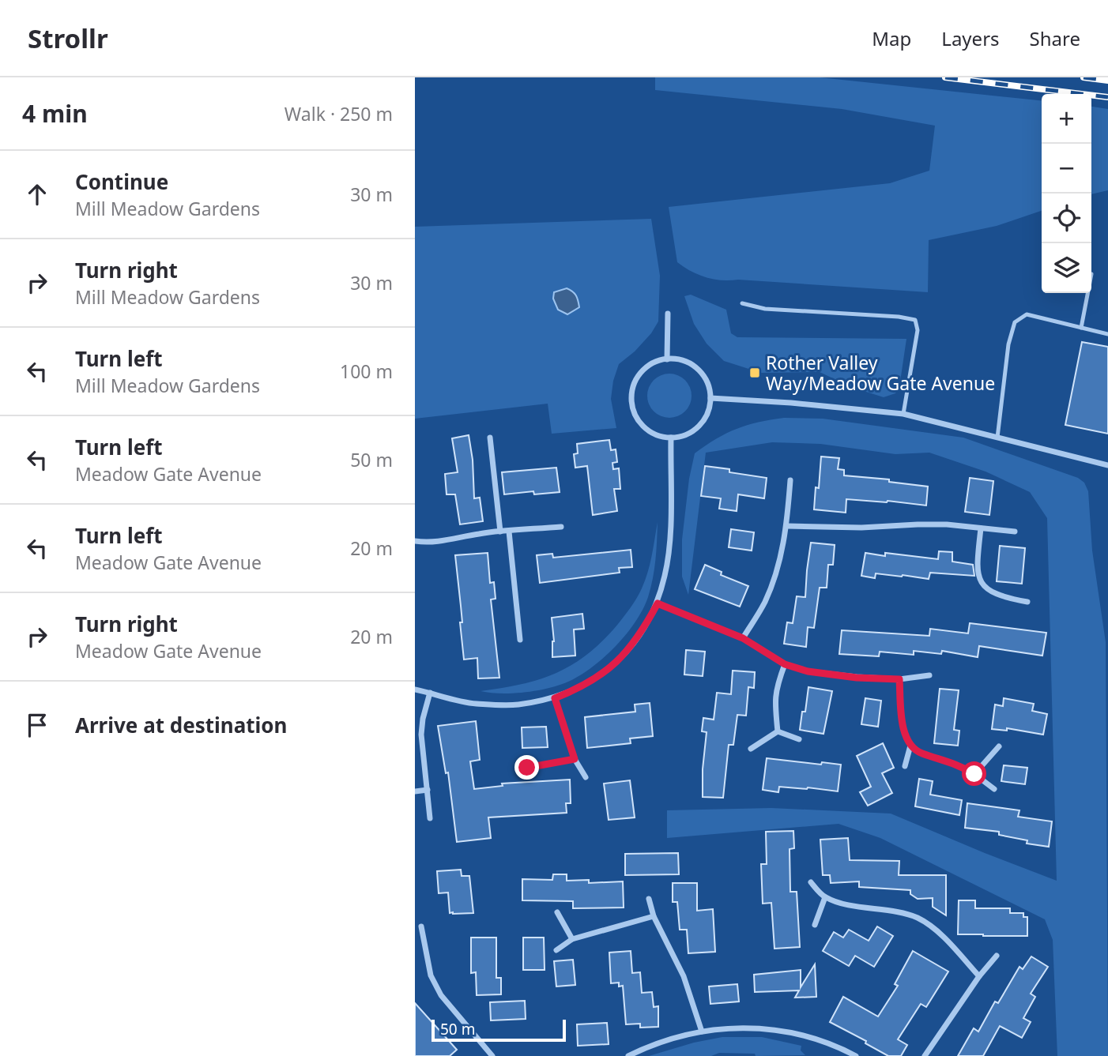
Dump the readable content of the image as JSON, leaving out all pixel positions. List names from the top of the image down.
{
  "places": {
    "transit": ["Rother Valley Way/Meadow Gate Avenue"]
  },
  "scale_bar": "50 m",
  "page": {
    "header": "Strollr",
    "nav": ["Map", "Layers", "Share"],
    "heading": ["4 min", "Walk · 250 m"],
    "map_buttons": ["+", "−"],
    "list": [
      ["Continue", "Mill Meadow Gardens", "30 m"],
      ["Turn right", "Mill Meadow Gardens", "30 m"],
      ["Turn left", "Mill Meadow Gardens", "100 m"],
      ["Turn left", "Meadow Gate Avenue", "50 m"],
      ["Turn left", "Meadow Gate Avenue", "20 m"],
      ["Turn right", "Meadow Gate Avenue", "20 m"],
      "Arrive at destination"
    ],
    "scale": "50 m"
  }
}
